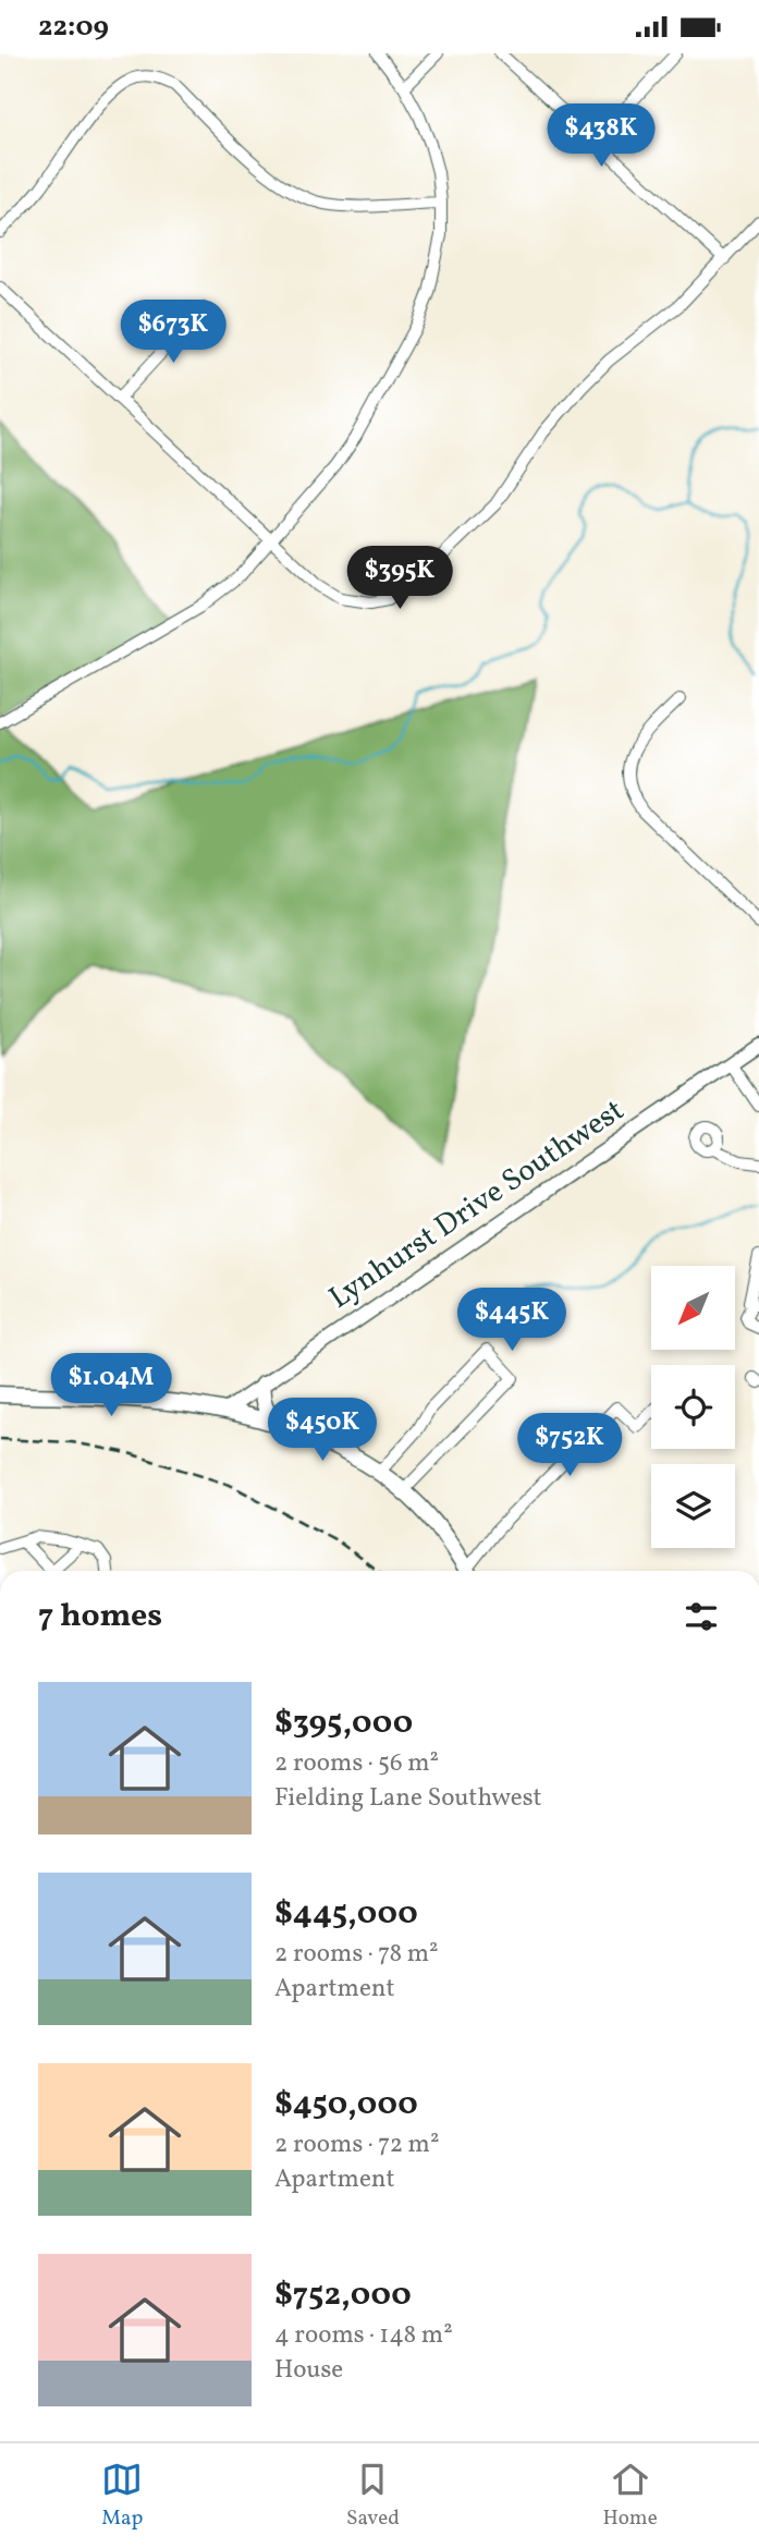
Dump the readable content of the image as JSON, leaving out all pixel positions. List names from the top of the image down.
{
  "streets": {
    "street": ["Lynhurst Drive Southwest"]
  },
  "north": "bottom left",
  "page": {
    "status": "22:09",
    "price": [
      "$438K",
      "$673K",
      "$395K",
      "$445K",
      "$1.04M",
      "$450K",
      "$752K"
    ],
    "heading": "7 homes",
    "list": [
      {
        "name": "$395,000",
        "note": "2 rooms · 56 m² · Fielding Lane Southwest"
      },
      {
        "name": "$445,000",
        "note": "2 rooms · 78 m² · Apartment"
      },
      {
        "name": "$450,000",
        "note": "2 rooms · 72 m² · Apartment"
      },
      {
        "name": "$752,000",
        "note": "4 rooms · 148 m² · House"
      }
    ],
    "tabs": ["Map", "Saved", "Home"]
  }
}
